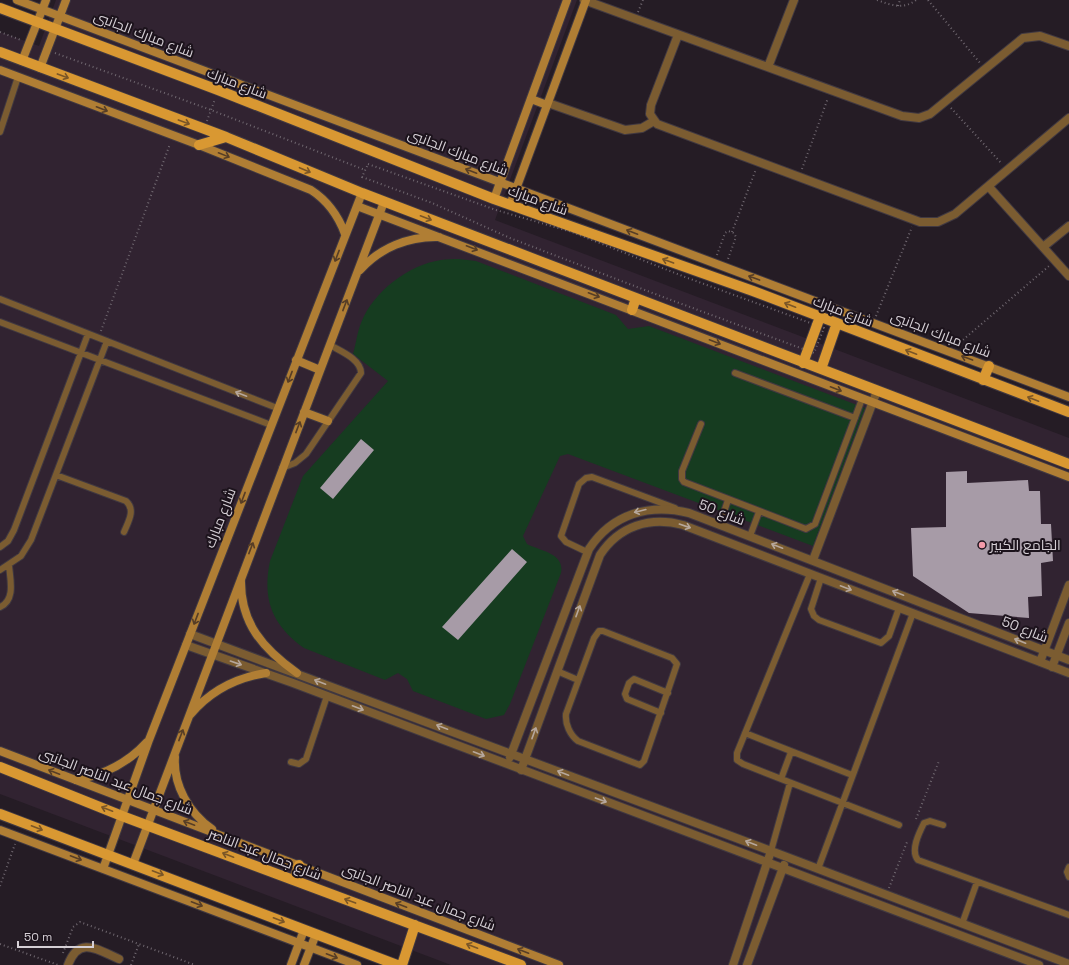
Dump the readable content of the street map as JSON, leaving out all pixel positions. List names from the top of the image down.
{
  "streets": {
    "main road": [
      "شارع مبارك الجانبى",
      "شارع مبارك",
      "شارع جمال عبد الناصر الجانبى",
      "شارع جمال عبد الناصر"
    ],
    "street": ["شارع 50"]
  },
  "crossings": [
    ["شارع مبارك", "شارع جمال عبد الناصر الجانبى"],
    ["شارع مبارك", "شارع جمال عبد الناصر"]
  ],
  "places": ["الجامع الكبير"],
  "scale_bar": "50 m"
}
